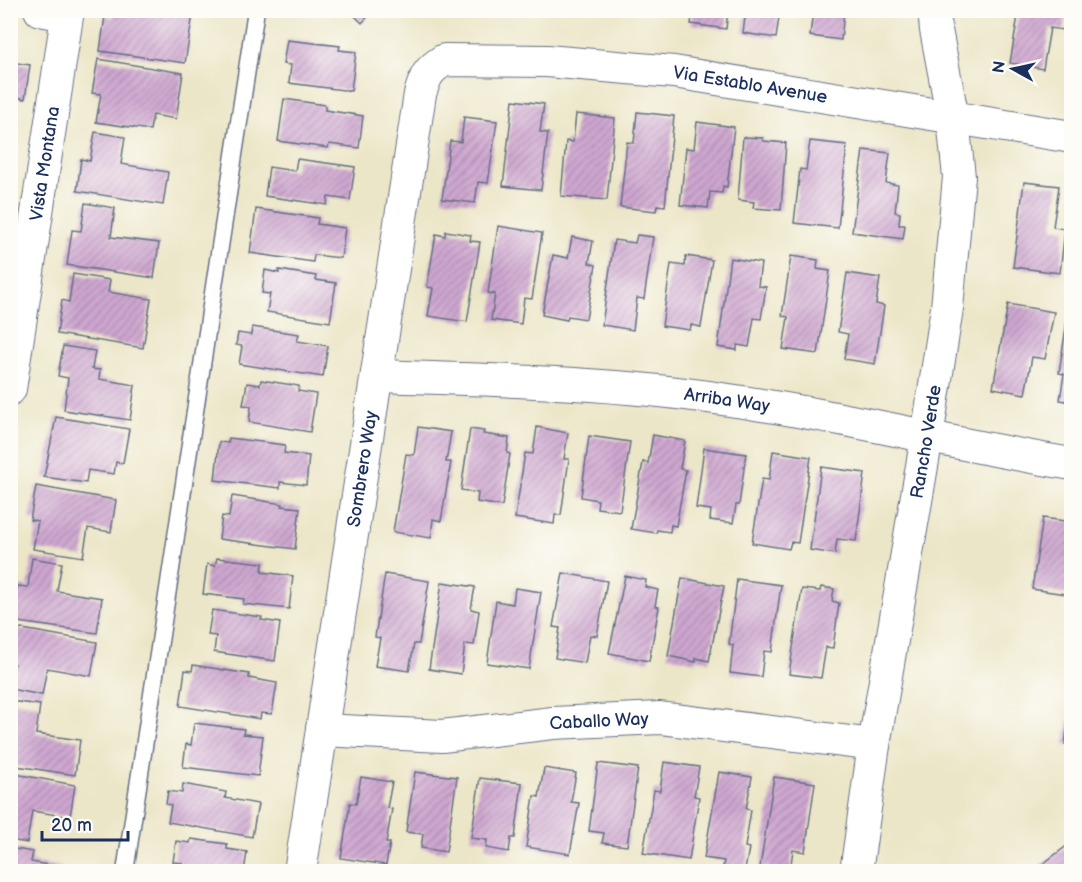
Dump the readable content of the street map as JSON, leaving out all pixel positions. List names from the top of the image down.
{
  "streets": {
    "street": [
      "Via Establo Avenue",
      "Vista Montana",
      "Arriba Way",
      "Rancho Verde",
      "Sombrero Way",
      "Caballo Way"
    ]
  },
  "crossings": [
    ["Via Establo Avenue", "Rancho Verde"],
    ["Via Establo Avenue", "Sombrero Way"],
    ["Arriba Way", "Rancho Verde"],
    ["Arriba Way", "Sombrero Way"],
    ["Rancho Verde", "Caballo Way"],
    ["Sombrero Way", "Caballo Way"]
  ],
  "scale_bar": "20 m",
  "north": "left"
}
